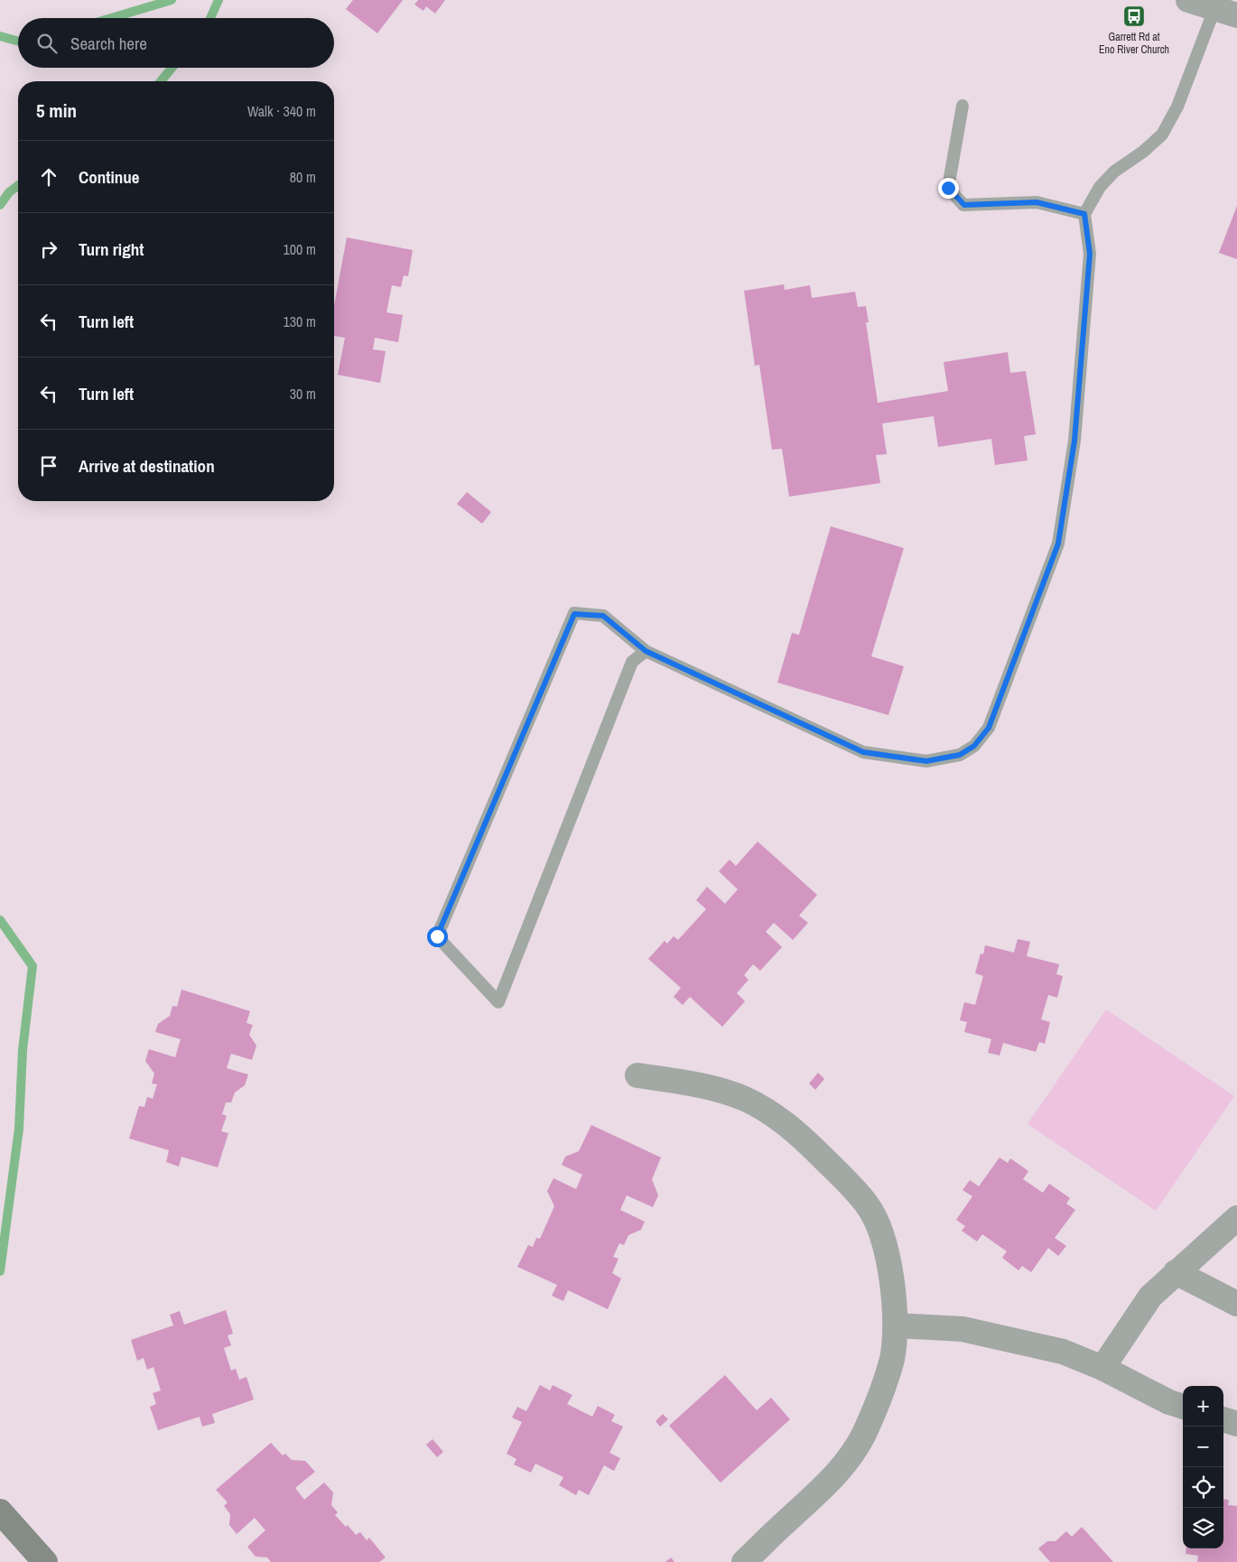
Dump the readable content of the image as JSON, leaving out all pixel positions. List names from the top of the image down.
{
  "places": {
    "bus stop": ["Garrett Rd at Eno River Church"]
  },
  "page": {
    "search": "Search here",
    "heading": ["5 min", "Walk · 340 m"],
    "list": [
      ["Continue", "80 m"],
      ["Turn right", "100 m"],
      ["Turn left", "130 m"],
      ["Turn left", "30 m"],
      "Arrive at destination"
    ],
    "map_buttons": ["+", "−"]
  }
}
